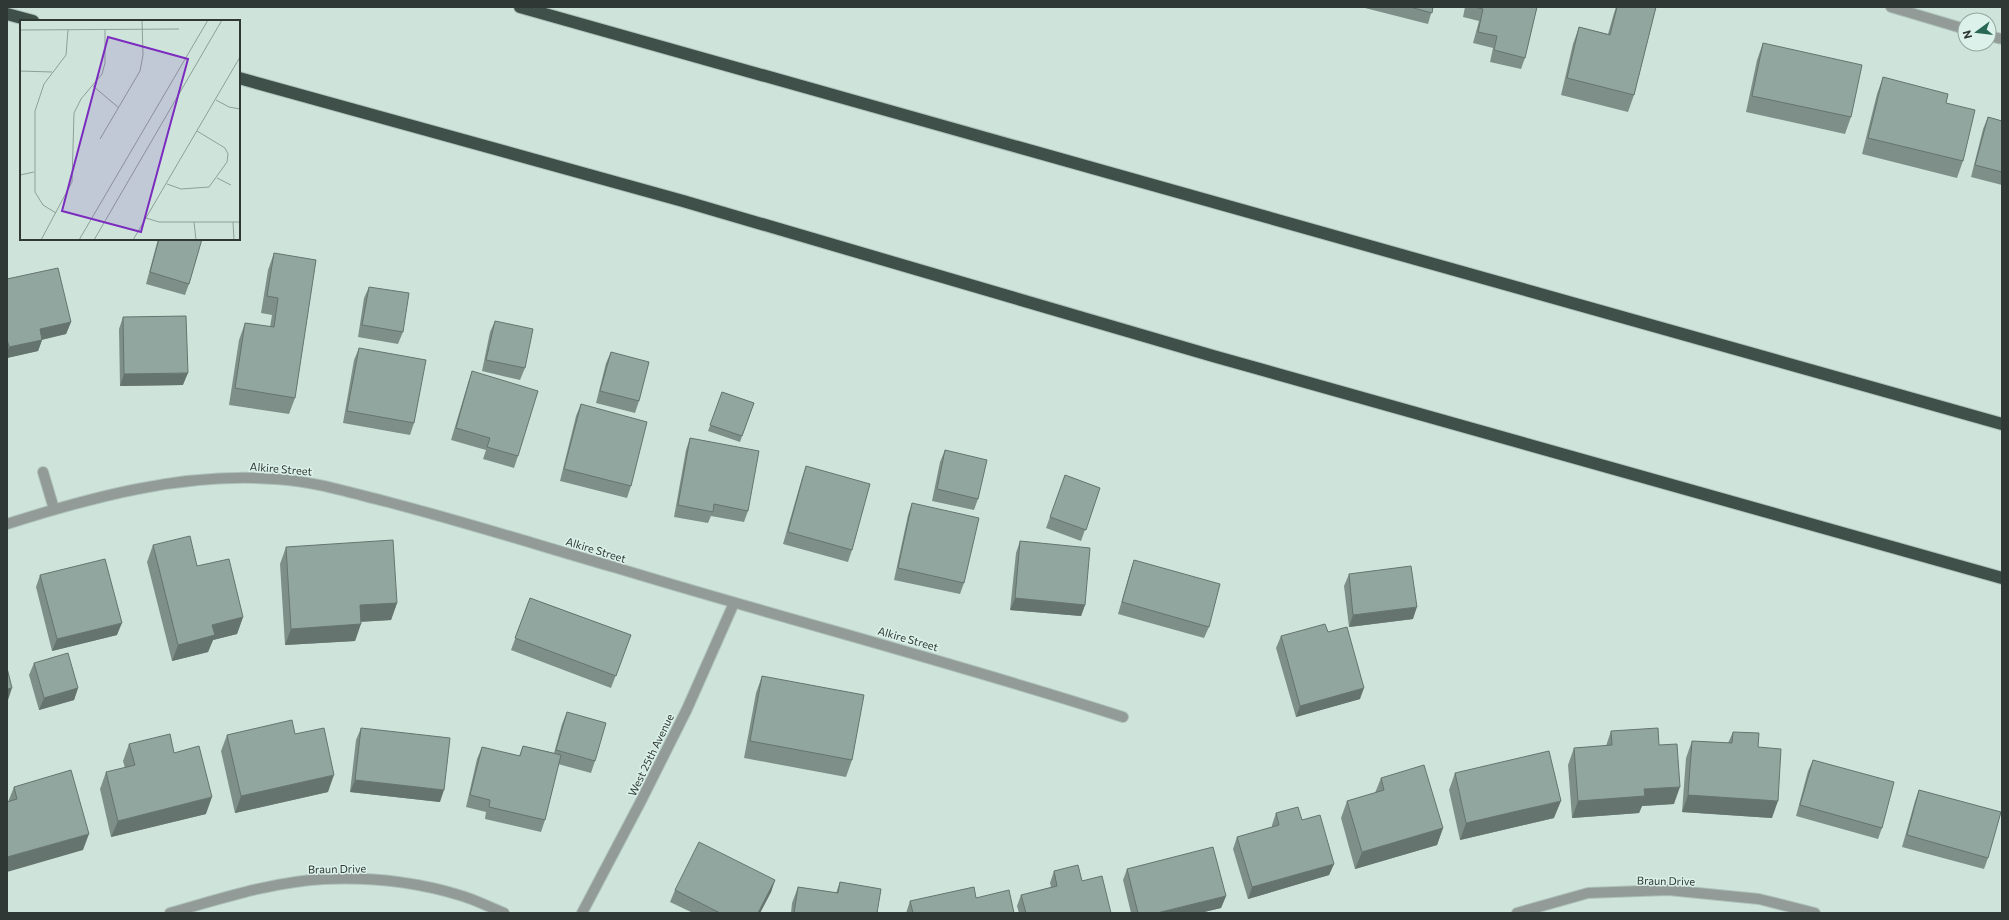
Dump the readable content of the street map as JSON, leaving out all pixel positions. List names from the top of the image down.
{
  "streets": {
    "street": ["Alkire Street", "West 25th Avenue", "Braun Drive"]
  },
  "crossings": [
    ["Alkire Street", "West 25th Avenue"]
  ],
  "north": "left"
}
